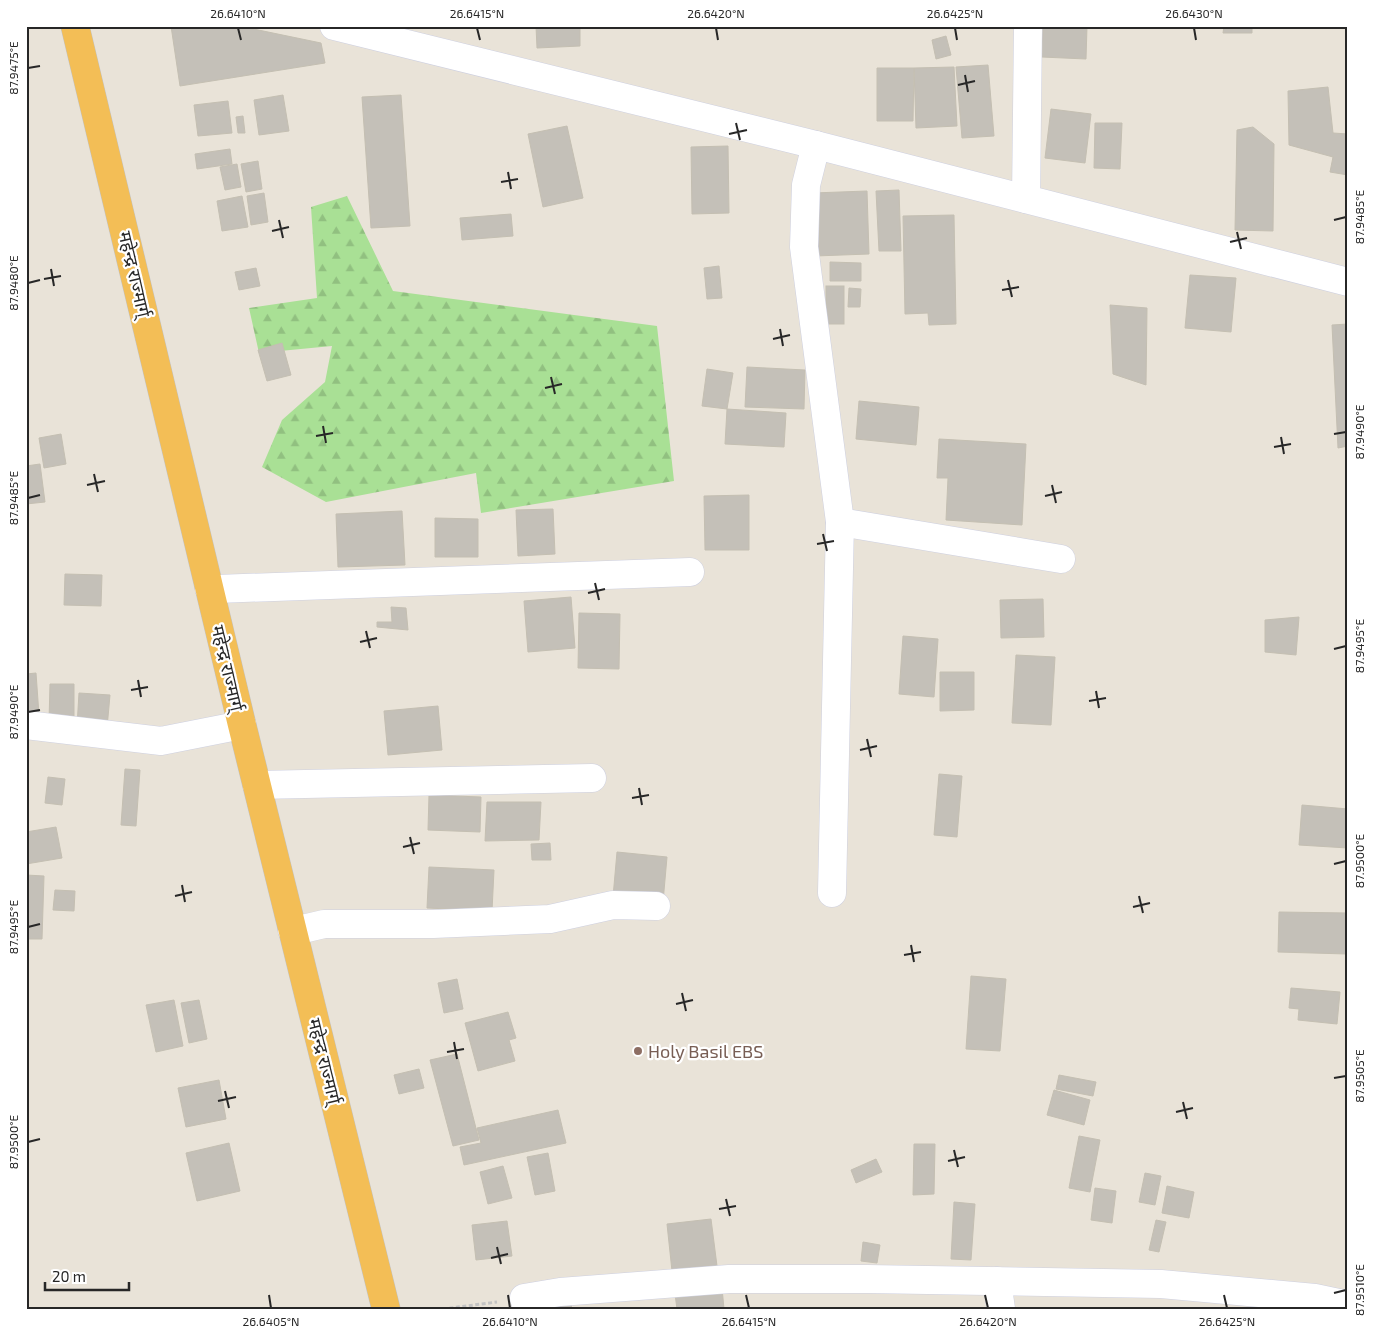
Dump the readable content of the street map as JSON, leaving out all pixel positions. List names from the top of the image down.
{
  "streets": {
    "highway": ["महेन्द्र राज्मार्ग्"]
  },
  "places": ["Holy Basil EBS"],
  "scale_bar": "20 m",
  "coordinates": [
    "26.6410°N",
    "26.6415°N",
    "26.6420°N",
    "26.6425°N",
    "26.6430°N",
    "87.9475°E",
    "87.9485°E",
    "87.9480°E",
    "87.9490°E",
    "87.9495°E",
    "87.9500°E",
    "87.9505°E",
    "87.9510°E",
    "26.6405°N"
  ]
}
